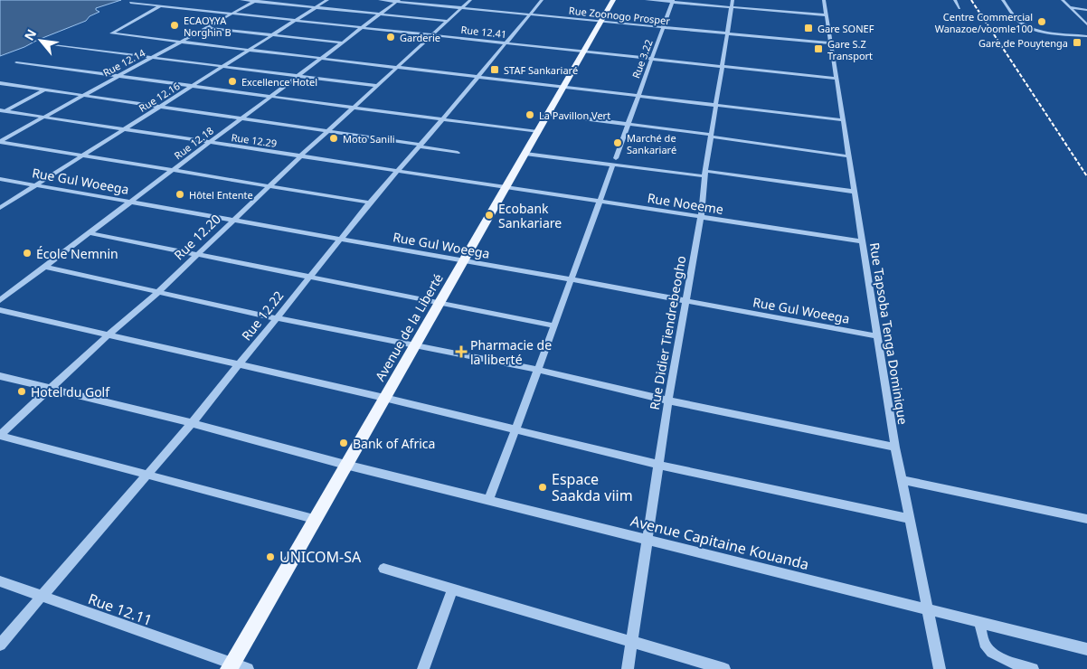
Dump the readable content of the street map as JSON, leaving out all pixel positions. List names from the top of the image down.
{
  "streets": {
    "main road": ["Avenue de la Liberté"],
    "street": [
      "Rue Zoonogo Prosper",
      "Rue 12.41",
      "Rue 3.22",
      "Rue 12.14",
      "Rue 12.16",
      "Rue 12.29",
      "Rue 12.18",
      "Rue Gul Woeega",
      "Rue Noeeme",
      "Rue 12.20",
      "Rue 12.22",
      "Rue Didier Tiendrebeogho",
      "Rue Tapsoba Tenga Dominique",
      "Avenue Capitaine Kouanda",
      "Rue 12.11"
    ]
  },
  "crossings": [
    ["Rue Zoonogo Prosper", "Rue 3.22"],
    ["Rue Zoonogo Prosper", "Rue 12.18"],
    ["Rue Zoonogo Prosper", "Rue 12.20"],
    ["Rue Zoonogo Prosper", "Rue 12.22"],
    ["Rue Zoonogo Prosper", "Avenue de la Liberté"],
    ["Rue Zoonogo Prosper", "Rue Didier Tiendrebeogho"],
    ["Rue Zoonogo Prosper", "Rue Tapsoba Tenga Dominique"],
    ["Rue 12.41", "Rue 3.22"],
    ["Rue 12.41", "Rue 12.14"],
    ["Rue 12.41", "Rue 12.16"],
    ["Rue 12.41", "Rue 12.18"],
    ["Rue 12.41", "Rue 12.20"],
    ["Rue 12.41", "Rue 12.22"],
    ["Rue 12.41", "Avenue de la Liberté"],
    ["Rue 12.41", "Rue Didier Tiendrebeogho"],
    ["Rue 12.41", "Rue Tapsoba Tenga Dominique"],
    ["Rue 3.22", "Rue Gul Woeega"],
    ["Rue 3.22", "Rue Noeeme"],
    ["Rue 3.22", "Avenue Capitaine Kouanda"],
    ["Rue 12.14", "Rue 12.29"],
    ["Rue 12.16", "Rue 12.29"],
    ["Rue 12.16", "Rue Gul Woeega"],
    ["Rue 12.29", "Rue 12.18"],
    ["Rue 12.29", "Rue Noeeme"],
    ["Rue 12.29", "Rue 12.20"],
    ["Rue 12.29", "Rue 12.22"],
    ["Rue 12.29", "Avenue de la Liberté"],
    ["Rue 12.18", "Rue Gul Woeega"],
    ["Rue Gul Woeega", "Rue 12.20"],
    ["Rue Gul Woeega", "Rue 12.22"],
    ["Rue Gul Woeega", "Avenue de la Liberté"],
    ["Rue Gul Woeega", "Rue Didier Tiendrebeogho"],
    ["Rue Gul Woeega", "Rue Tapsoba Tenga Dominique"],
    ["Rue Noeeme", "Avenue de la Liberté"],
    ["Rue Noeeme", "Rue Didier Tiendrebeogho"],
    ["Rue Noeeme", "Rue Tapsoba Tenga Dominique"],
    ["Rue 12.20", "Avenue Capitaine Kouanda"],
    ["Rue 12.22", "Avenue Capitaine Kouanda"],
    ["Rue 12.22", "Rue 12.11"],
    ["Avenue de la Liberté", "Avenue Capitaine Kouanda"],
    ["Avenue de la Liberté", "Rue 12.11"],
    ["Rue Didier Tiendrebeogho", "Avenue Capitaine Kouanda"],
    ["Rue Tapsoba Tenga Dominique", "Avenue Capitaine Kouanda"]
  ],
  "places": {
    "other": [
      "Centre Commercial Wanazoe/voomle100",
      "ECAOYYA Norghin B",
      "Garderie",
      "Excellence Hotel",
      "La Pavillon Vert",
      "Moto Sanili",
      "Marché de Sankariaré",
      "Hôtel Entente",
      "Ecobank Sankariare",
      "École Nemnin",
      "Hotel du Golf",
      "Bank of Africa",
      "Espace Saakda viim",
      "UNICOM-SA"
    ],
    "transit": [
      "Gare SONEF",
      "Gare de Pouytenga",
      "Gare S.Z Transport",
      "STAF Sankariaré"
    ],
    "health": ["Pharmacie de la liberté"]
  },
  "north": "top left"
}
